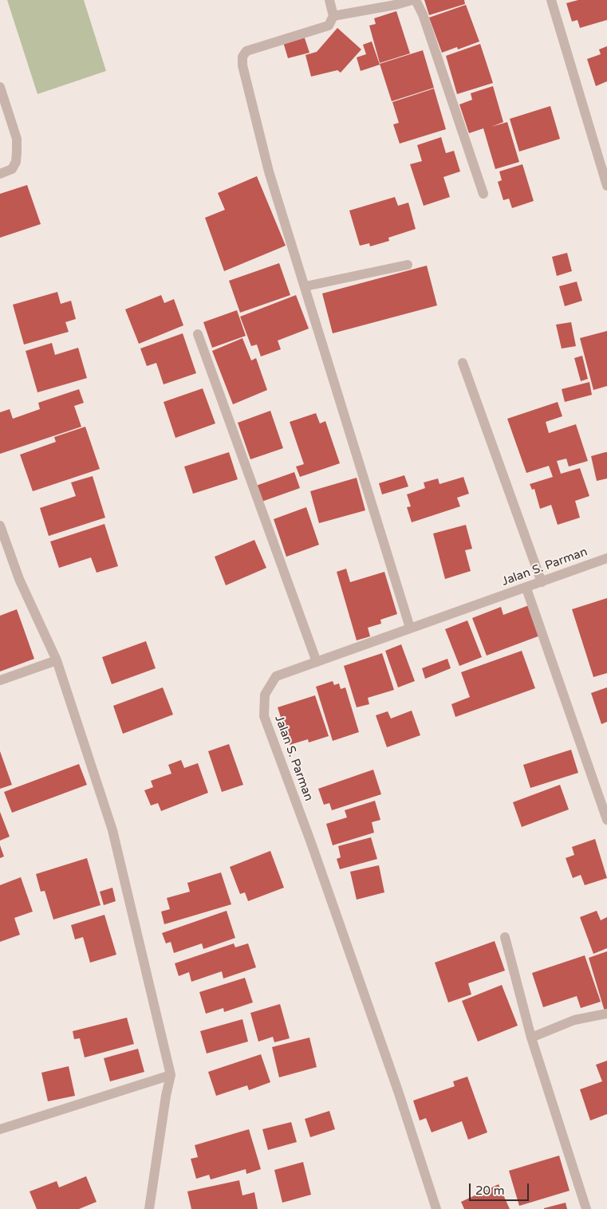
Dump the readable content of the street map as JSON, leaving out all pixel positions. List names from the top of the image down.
{
  "streets": {
    "street": ["Jalan S. Parman"]
  },
  "scale_bar": "20 m"
}
